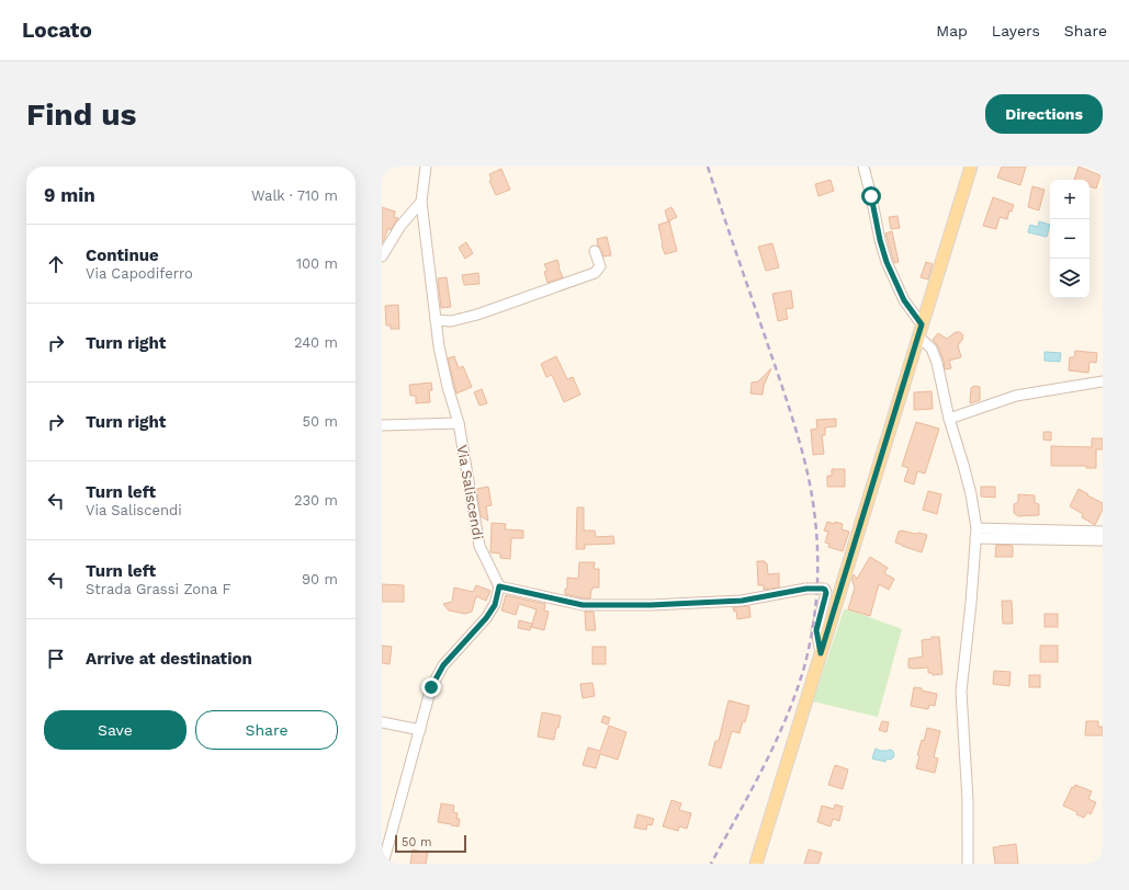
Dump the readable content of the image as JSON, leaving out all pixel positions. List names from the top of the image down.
{
  "streets": {
    "street": ["Via Saliscendi"]
  },
  "scale_bar": "50 m",
  "page": {
    "header": "Locato",
    "nav": ["Map", "Layers", "Share"],
    "buttons": [
      "Directions",
      ["Save", "Share"]
    ],
    "title": "Find us",
    "heading": ["9 min", "Walk · 710 m"],
    "map_buttons": ["+", "−"],
    "list": [
      ["Continue", "Via Capodiferro", "100 m"],
      ["Turn right", "240 m"],
      ["Turn right", "50 m"],
      ["Turn left", "Via Saliscendi", "230 m"],
      ["Turn left", "Strada Grassi Zona F", "90 m"],
      "Arrive at destination"
    ],
    "scale": "50 m"
  }
}
